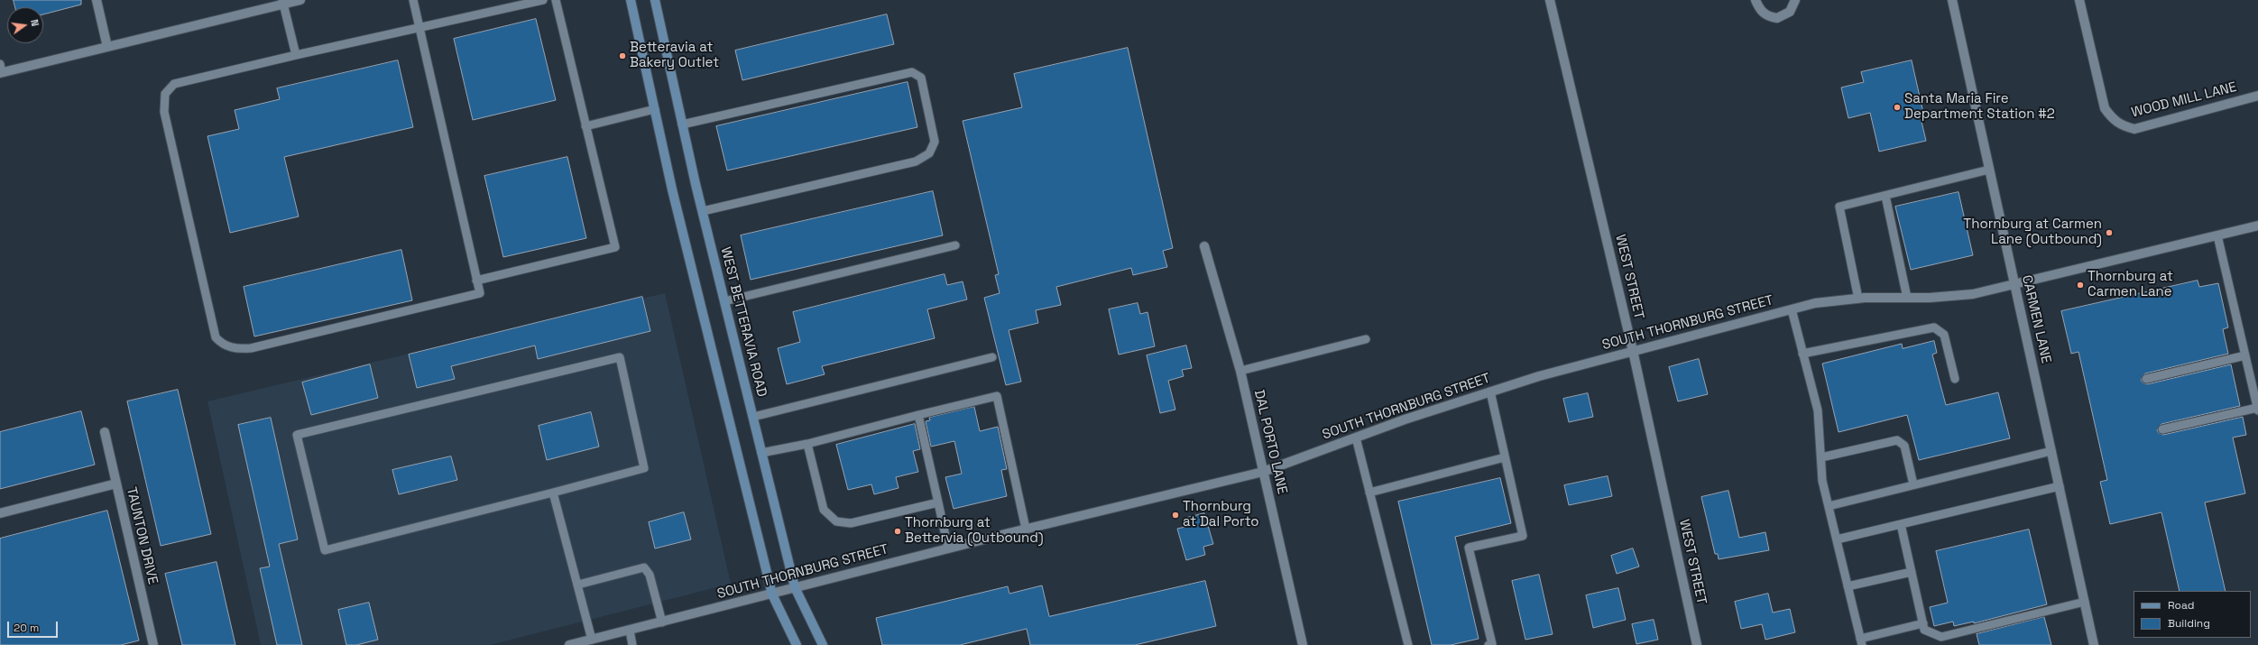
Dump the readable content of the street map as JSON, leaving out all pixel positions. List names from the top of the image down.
{
  "streets": {
    "main road": ["WEST BETTERAVIA ROAD"],
    "street": [
      "WOOD MILL LANE",
      "WEST STREET",
      "CARMEN LANE",
      "SOUTH THORNBURG STREET",
      "DAL PORTO LANE",
      "TAUNTON DRIVE"
    ]
  },
  "crossings": [
    ["WEST STREET", "SOUTH THORNBURG STREET"],
    ["CARMEN LANE", "SOUTH THORNBURG STREET"],
    ["WEST BETTERAVIA ROAD", "SOUTH THORNBURG STREET"],
    ["SOUTH THORNBURG STREET", "DAL PORTO LANE"]
  ],
  "places": [
    "Betteravia at Bakery Outlet",
    "Santa Maria Fire Department Station #2",
    "Thornburg at Carmen Lane (Outbound)",
    "Thornburg at Carmen Lane",
    "Thornburg at Dal Porto",
    "Thornburg at Bettervia (Outbound)"
  ],
  "legend": ["Road", "Building"],
  "scale_bar": "20 m",
  "north": "right"
}
